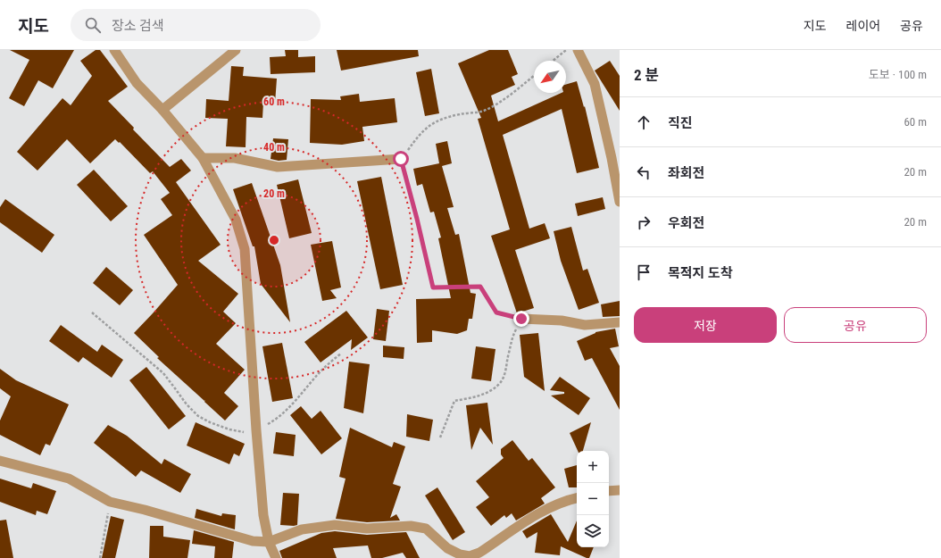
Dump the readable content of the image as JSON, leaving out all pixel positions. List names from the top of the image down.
{
  "north": "bottom left",
  "page": {
    "header": "지도",
    "search": "장소 검색",
    "nav": ["지도", "레이어", "공유"],
    "heading": ["2 분", "도보 · 100 m"],
    "list": [
      ["직진", "60 m"],
      ["좌회전", "20 m"],
      ["우회전", "20 m"],
      "목적지 도착"
    ],
    "buttons": ["저장", "공유"],
    "map_buttons": ["+", "−"]
  },
  "rings": ["60 m", "40 m", "20 m"]
}
